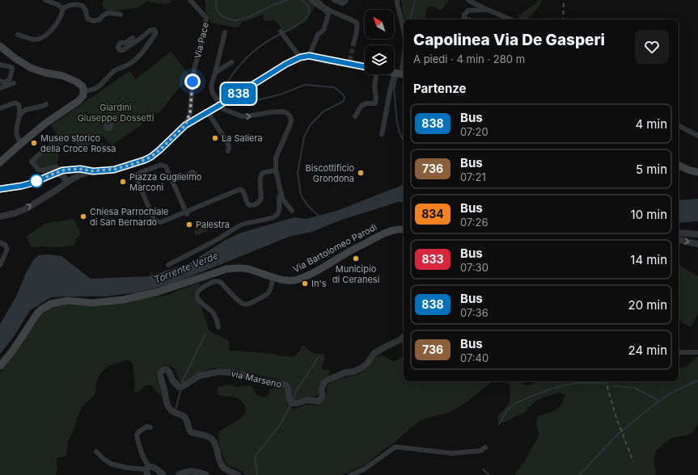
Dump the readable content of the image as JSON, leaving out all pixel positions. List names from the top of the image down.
{
  "streets": {
    "main road": ["Via Bartolomeo Parodi"],
    "street": ["Via Pace", "via Marseno"]
  },
  "water": ["Torrente Verde"],
  "parks": ["Giardini Giuseppe Dossetti"],
  "places": [
    "La Saliera",
    "Museo storico della Croce Rossa",
    "Biscottificio Grondona",
    "Piazza Guglielmo Marconi",
    "Chiesa Parrochiale di San Bernardo",
    "Palestra",
    "Municipio di Ceranesi",
    "In's"
  ],
  "lines": ["bus line 838"],
  "north": "top left",
  "page": {
    "on_map": "838",
    "heading": [
      ["Capolinea Via De Gasperi", "A piedi · 4 min · 280 m"],
      "Partenze"
    ],
    "list": [
      {
        "mark": "838",
        "name": "Bus",
        "note": "07:20",
        "value": "4 min"
      },
      {
        "mark": "736",
        "name": "Bus",
        "note": "07:21",
        "value": "5 min"
      },
      {
        "mark": "834",
        "name": "Bus",
        "note": "07:26",
        "value": "10 min"
      },
      {
        "mark": "833",
        "name": "Bus",
        "note": "07:30",
        "value": "14 min"
      },
      {
        "mark": "838",
        "name": "Bus",
        "note": "07:36",
        "value": "20 min"
      },
      {
        "mark": "736",
        "name": "Bus",
        "note": "07:40",
        "value": "24 min"
      }
    ]
  }
}
